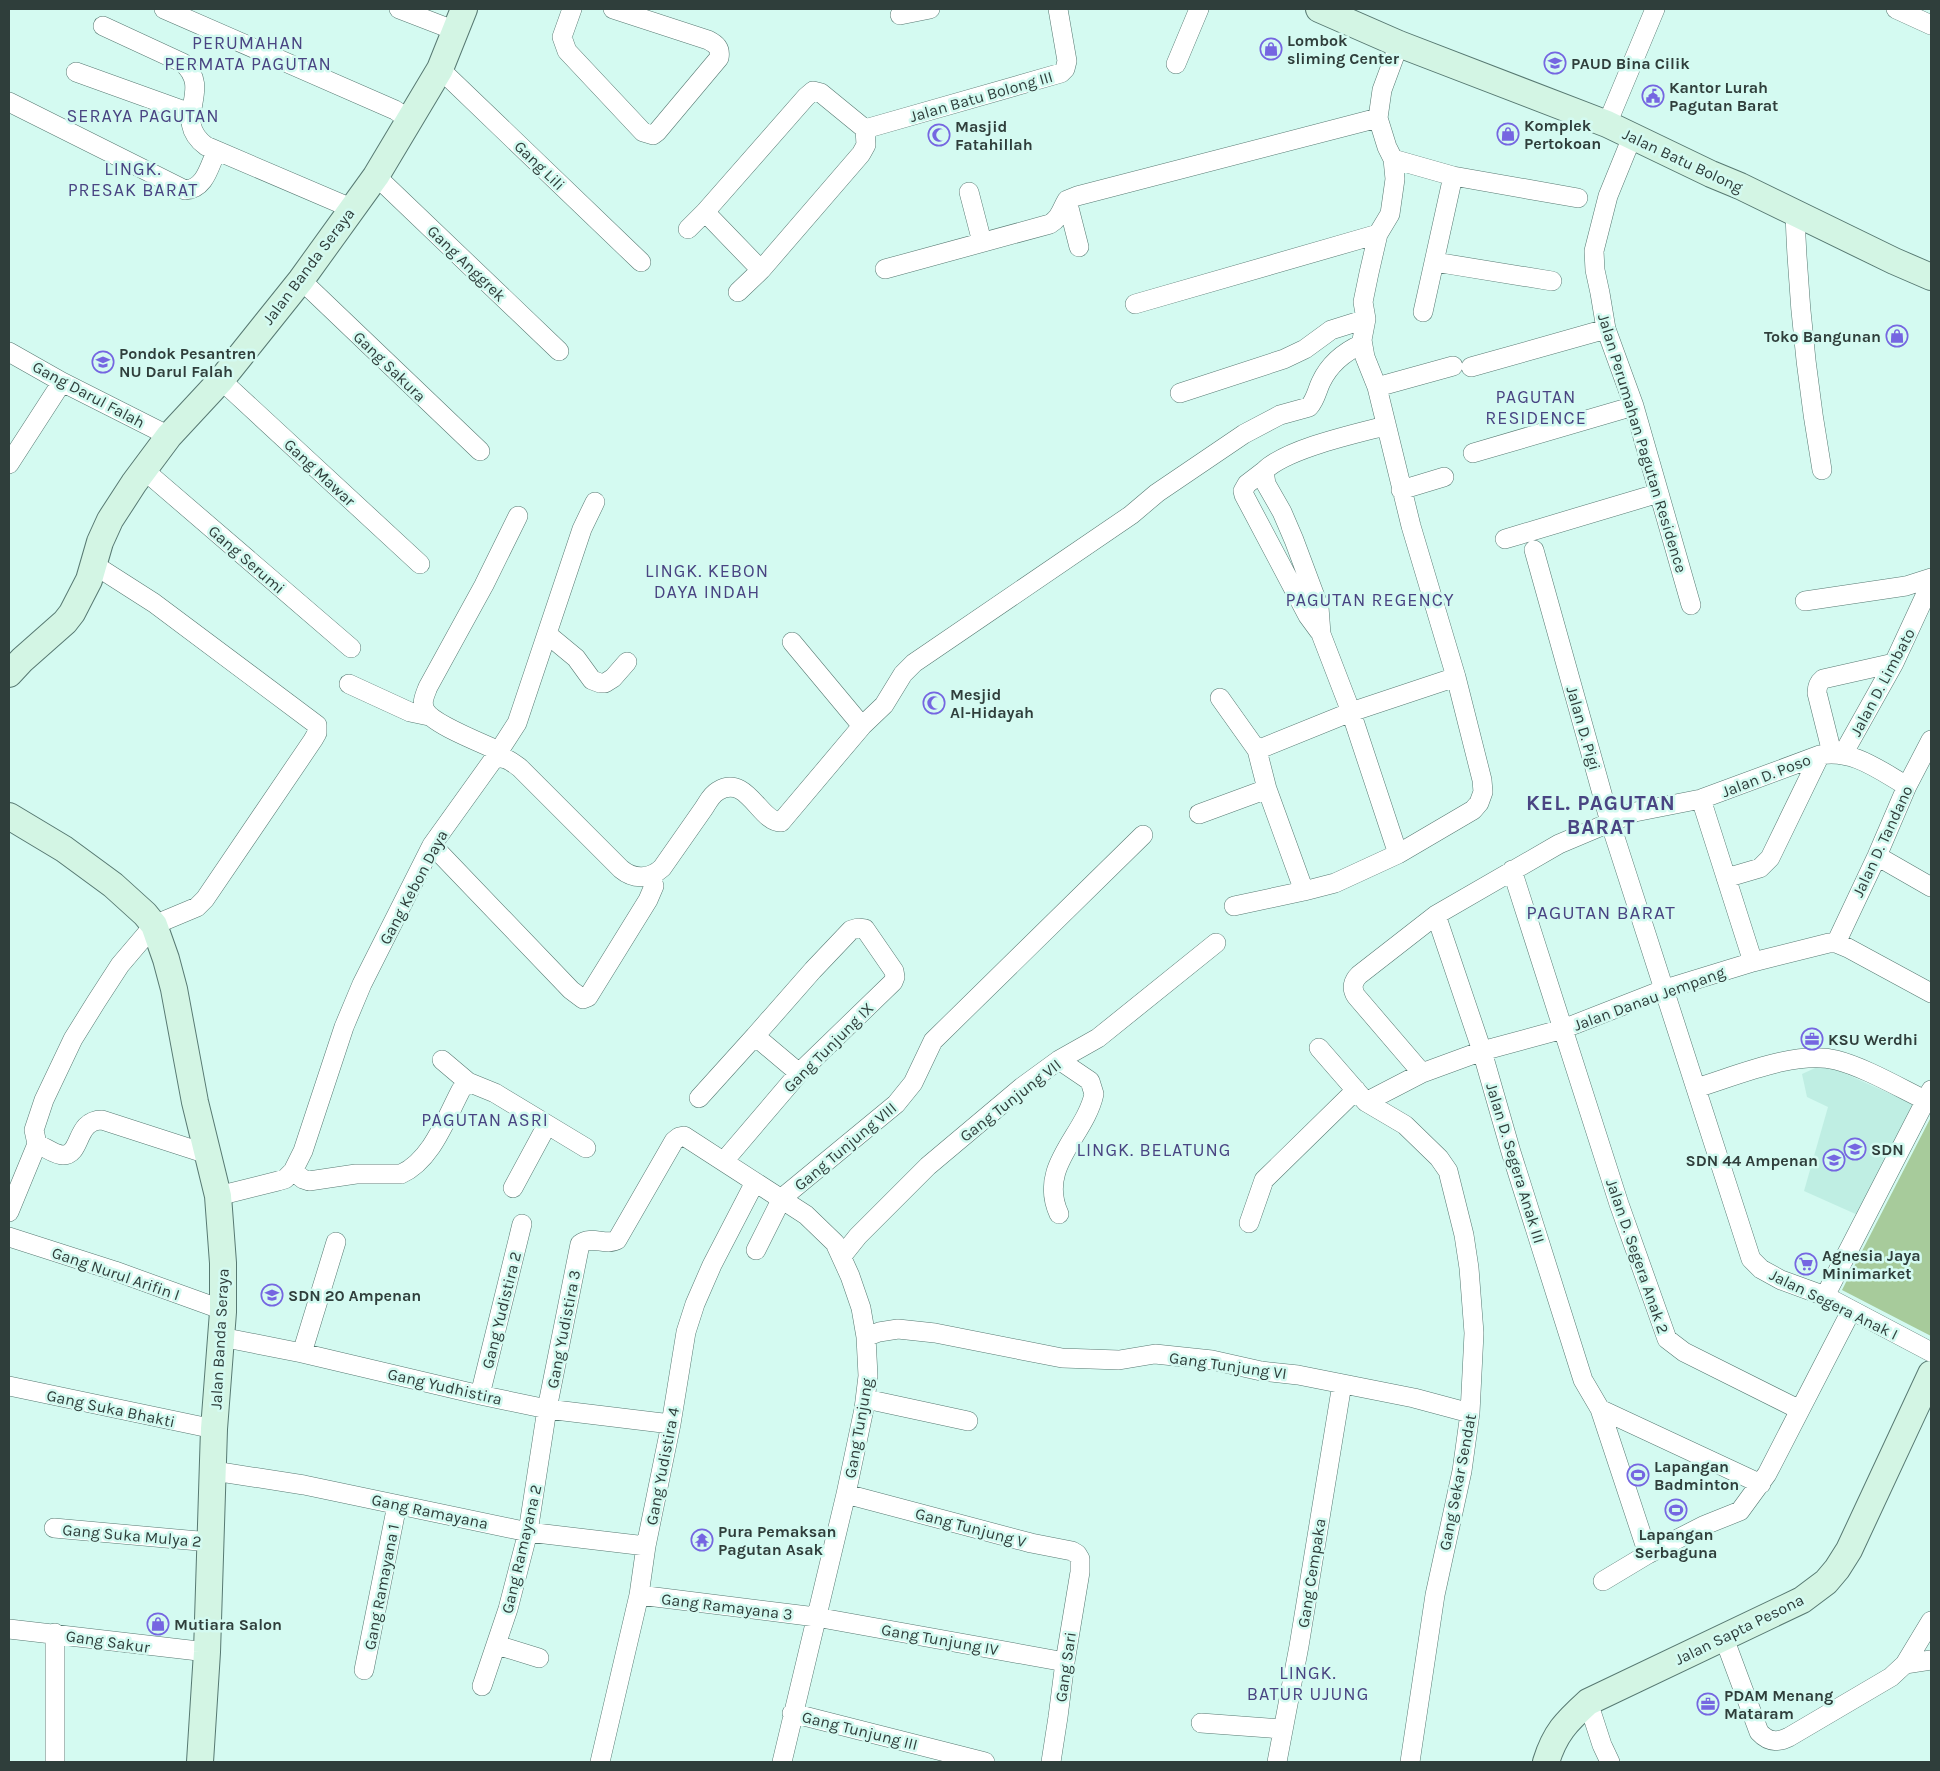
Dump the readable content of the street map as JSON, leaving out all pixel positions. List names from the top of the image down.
{
  "streets": {
    "street": [
      "Jalan Batu Bolong III",
      "Jalan Batu Bolong",
      "Gang Lili",
      "Gang Anggrek",
      "Jalan Banda Seraya",
      "Gang Sakura",
      "Gang Darul Falah",
      "Jalan Perumahan Pagutan Residence",
      "Gang Mawar",
      "Gang Serumi",
      "Jalan D. Limbato",
      "Jalan D. Pigi",
      "Jalan D. Poso",
      "Jalan D. Tandano",
      "Gang Kebon Daya",
      "Jalan Danau Jempang",
      "Gang Tunjung IX",
      "Gang Tunjung VII",
      "Gang Tunjung VIII",
      "Jalan D. Segera Anak III",
      "Jalan D. Segera Anak 2",
      "Gang Nurul Arifin I",
      "Jalan Segera Anak I",
      "Gang Yudistira 2",
      "Gang Yudistira 3",
      "Gang Tunjung VI",
      "Gang Yudhistira",
      "Gang Suka Bhakti",
      "Gang Tunjung",
      "Gang Yudistira 4",
      "Gang Sekar Sendat",
      "Gang Ramayana",
      "Gang Tunjung V",
      "Gang Suka Mulya 2",
      "Gang Ramayana 2",
      "Gang Cempaka",
      "Gang Ramayana 1",
      "Gang Ramayana 3",
      "Jalan Sapta Pesona",
      "Gang Tunjung IV",
      "Gang Sakur",
      "Gang Sari",
      "Gang Tunjung III"
    ]
  },
  "crossings": [
    ["Jalan Batu Bolong", "Jalan Perumahan Pagutan Residence"],
    ["Gang Lili", "Jalan Banda Seraya"],
    ["Gang Anggrek", "Jalan Banda Seraya"],
    ["Jalan Banda Seraya", "Gang Sakura"],
    ["Jalan Banda Seraya", "Gang Darul Falah"],
    ["Jalan Banda Seraya", "Gang Mawar"],
    ["Jalan Banda Seraya", "Gang Serumi"],
    ["Jalan Banda Seraya", "Gang Nurul Arifin I"],
    ["Jalan Banda Seraya", "Gang Yudhistira"],
    ["Jalan Banda Seraya", "Gang Suka Bhakti"],
    ["Jalan Banda Seraya", "Gang Ramayana"],
    ["Jalan Banda Seraya", "Gang Suka Mulya 2"],
    ["Jalan Banda Seraya", "Gang Sakur"],
    ["Jalan D. Limbato", "Jalan D. Poso"],
    ["Jalan D. Pigi", "Jalan D. Poso"],
    ["Jalan D. Pigi", "Jalan Danau Jempang"],
    ["Jalan D. Pigi", "Jalan Segera Anak I"],
    ["Jalan D. Poso", "Jalan Danau Jempang"],
    ["Jalan D. Poso", "Jalan D. Segera Anak III"],
    ["Jalan D. Poso", "Jalan D. Segera Anak 2"],
    ["Jalan D. Tandano", "Jalan Danau Jempang"],
    ["Jalan Danau Jempang", "Jalan D. Segera Anak III"],
    ["Jalan Danau Jempang", "Jalan D. Segera Anak 2"],
    ["Jalan Danau Jempang", "Jalan Segera Anak I"],
    ["Jalan Danau Jempang", "Gang Sekar Sendat"],
    ["Gang Tunjung IX", "Gang Tunjung"],
    ["Gang Tunjung VII", "Gang Tunjung"],
    ["Gang Tunjung VIII", "Gang Tunjung"],
    ["Gang Yudistira 2", "Gang Yudhistira"],
    ["Gang Yudistira 3", "Gang Yudhistira"],
    ["Gang Yudistira 3", "Gang Tunjung"],
    ["Gang Yudistira 3", "Gang Ramayana 2"],
    ["Gang Tunjung VI", "Gang Tunjung"],
    ["Gang Tunjung VI", "Gang Sekar Sendat"],
    ["Gang Tunjung VI", "Gang Cempaka"],
    ["Gang Yudhistira", "Gang Yudistira 4"],
    ["Gang Yudhistira", "Gang Ramayana 2"],
    ["Gang Tunjung", "Gang Yudistira 4"],
    ["Gang Tunjung", "Gang Tunjung V"],
    ["Gang Tunjung", "Gang Ramayana 3"],
    ["Gang Tunjung", "Gang Tunjung IV"],
    ["Gang Tunjung", "Gang Tunjung III"],
    ["Gang Yudistira 4", "Gang Ramayana"],
    ["Gang Yudistira 4", "Gang Ramayana 3"],
    ["Gang Ramayana", "Gang Ramayana 2"],
    ["Gang Ramayana", "Gang Ramayana 1"],
    ["Gang Tunjung V", "Gang Sari"],
    ["Gang Ramayana 3", "Gang Tunjung IV"],
    ["Gang Tunjung IV", "Gang Sari"]
  ],
  "districts": [
    "PERUMAHAN PERMATA PAGUTAN",
    "SERAYA PAGUTAN",
    "LINGK. PRESAK BARAT",
    "PAGUTAN RESIDENCE",
    "LINGK. KEBON DAYA INDAH",
    "PAGUTAN REGENCY",
    "KEL. PAGUTAN BARAT",
    "PAGUTAN BARAT",
    "PAGUTAN ASRI",
    "LINGK. BELATUNG",
    "LINGK. BATUR UJUNG"
  ],
  "places": {
    "shop": [
      "Lombok sliming Center",
      "Komplek Pertokoan",
      "Toko Bangunan",
      "Mutiara Salon"
    ],
    "school or university": [
      "PAUD Bina Cilik",
      "Pondok Pesantren NU Darul Falah",
      "SDN",
      "SDN 44 Ampenan",
      "SDN 20 Ampenan"
    ],
    "public building": ["Kantor Lurah Pagutan Barat"],
    "mosque": ["Masjid Fatahillah", "Mesjid Al-Hidayah"],
    "office": ["KSU Werdhi", "PDAM Menang Mataram"],
    "supermarket": ["Agnesia Jaya Minimarket"],
    "sports": ["Lapangan Badminton", "Lapangan Serbaguna"],
    "temple": ["Pura Pemaksan Pagutan Asak"]
  }
}
